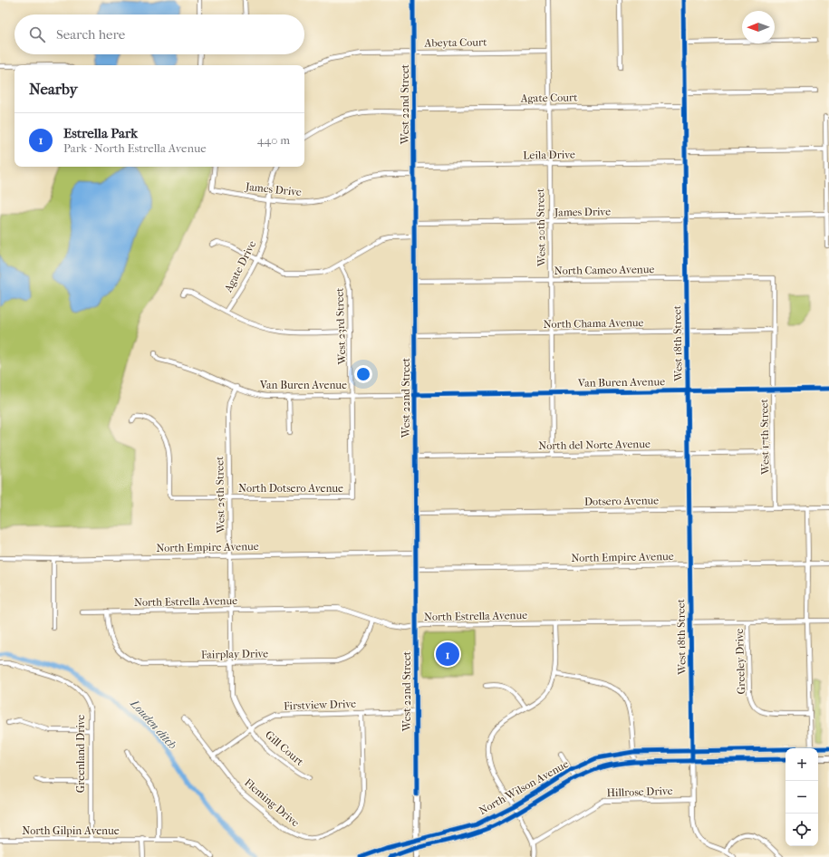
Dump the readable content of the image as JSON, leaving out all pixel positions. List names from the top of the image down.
{
  "streets": {
    "main road": ["West 22nd Street", "North Wilson Avenue"],
    "street": [
      "Abeyta Court",
      "Agate Court",
      "Leila Drive",
      "James Drive",
      "West 20th Street",
      "Agate Drive",
      "North Cameo Avenue",
      "North Chama Avenue",
      "West 23rd Street",
      "West 18th Street",
      "Van Buren Avenue",
      "West 17th Street",
      "North del Norte Avenue",
      "North Dotsero Avenue",
      "West 25th Street",
      "Dotsero Avenue",
      "North Empire Avenue",
      "North Estrella Avenue",
      "Fairplay Drive",
      "Greeley Drive",
      "Firstview Drive",
      "Gill Court",
      "Greenland Drive",
      "Hillrose Drive",
      "Fleming Drive",
      "North Gilpin Avenue"
    ]
  },
  "crossings": [
    ["Abeyta Court", "West 22nd Street"],
    ["Abeyta Court", "West 20th Street"],
    ["Agate Court", "West 22nd Street"],
    ["Agate Court", "West 20th Street"],
    ["Agate Court", "West 18th Street"],
    ["West 22nd Street", "Leila Drive"],
    ["West 22nd Street", "James Drive"],
    ["West 22nd Street", "North Cameo Avenue"],
    ["West 22nd Street", "North Chama Avenue"],
    ["West 22nd Street", "Van Buren Avenue"],
    ["West 22nd Street", "North del Norte Avenue"],
    ["West 22nd Street", "Dotsero Avenue"],
    ["West 22nd Street", "North Empire Avenue"],
    ["West 22nd Street", "North Estrella Avenue"],
    ["West 22nd Street", "Firstview Drive"],
    ["West 22nd Street", "North Wilson Avenue"],
    ["Leila Drive", "West 20th Street"],
    ["Leila Drive", "West 18th Street"],
    ["James Drive", "West 20th Street"],
    ["James Drive", "Agate Drive"],
    ["James Drive", "West 18th Street"],
    ["West 20th Street", "North Cameo Avenue"],
    ["West 20th Street", "North Chama Avenue"],
    ["West 20th Street", "Van Buren Avenue"],
    ["West 20th Street", "North del Norte Avenue"],
    ["North Cameo Avenue", "West 18th Street"],
    ["North Cameo Avenue", "West 17th Street"],
    ["North Chama Avenue", "West 18th Street"],
    ["North Chama Avenue", "West 17th Street"],
    ["West 23rd Street", "Van Buren Avenue"],
    ["West 23rd Street", "North Dotsero Avenue"],
    ["West 18th Street", "Van Buren Avenue"],
    ["West 18th Street", "North del Norte Avenue"],
    ["West 18th Street", "Dotsero Avenue"],
    ["West 18th Street", "North Empire Avenue"],
    ["West 18th Street", "North Estrella Avenue"],
    ["West 18th Street", "North Wilson Avenue"],
    ["Van Buren Avenue", "West 17th Street"],
    ["Van Buren Avenue", "West 25th Street"],
    ["West 17th Street", "North del Norte Avenue"],
    ["West 17th Street", "Dotsero Avenue"],
    ["North Dotsero Avenue", "West 25th Street"],
    ["West 25th Street", "North Empire Avenue"],
    ["West 25th Street", "North Estrella Avenue"],
    ["West 25th Street", "Fairplay Drive"],
    ["West 25th Street", "Firstview Drive"],
    ["West 25th Street", "Gill Court"],
    ["North Estrella Avenue", "Fairplay Drive"],
    ["North Estrella Avenue", "Greeley Drive"],
    ["Firstview Drive", "Gill Court"],
    ["Firstview Drive", "Fleming Drive"],
    ["Greenland Drive", "North Gilpin Avenue"]
  ],
  "water": ["Louden ditch"],
  "north": "left",
  "page": {
    "search": "Search here",
    "heading": "Nearby",
    "list": [
      {
        "mark": "1",
        "name": "Estrella Park",
        "note": "Park · North Estrella Avenue",
        "value": "440 m"
      }
    ],
    "pins": "1",
    "map_buttons": ["+", "−"]
  }
}
